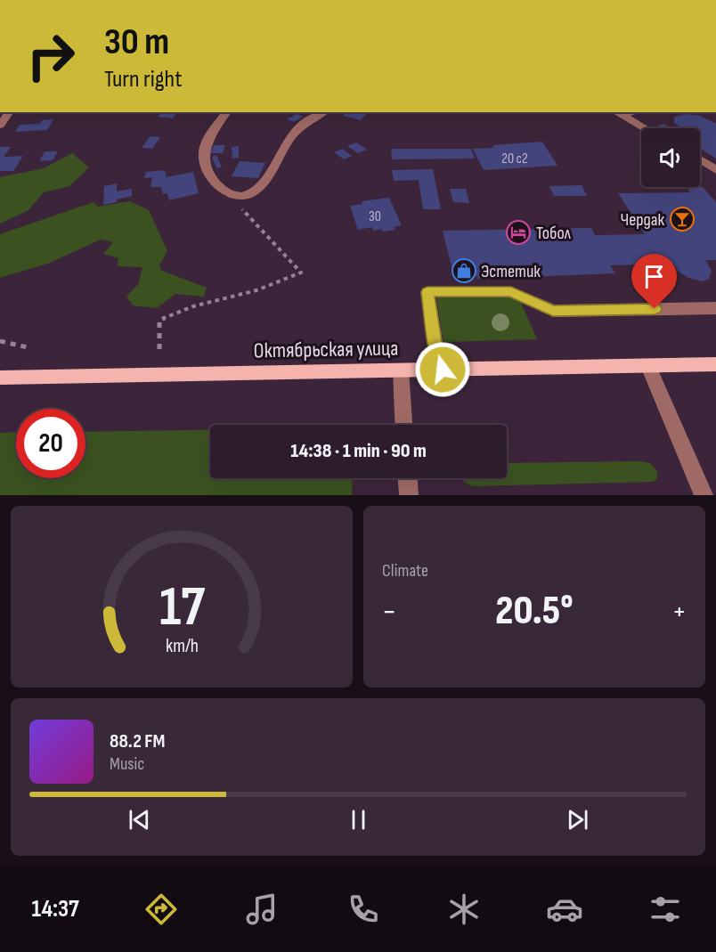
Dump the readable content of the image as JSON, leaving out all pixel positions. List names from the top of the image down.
{
  "streets": {
    "main road": ["Октябрьская улица"]
  },
  "places": {
    "bar": ["Чердак"],
    "hotel": ["Тобол"],
    "shop": ["Эстетик"]
  },
  "house_numbers": ["20 с2", "30"],
  "page": {
    "turn": ["30 m", "Turn right"],
    "limit": "20",
    "trip": "14:38 · 1 min · 90 m",
    "tile": "Climate",
    "heat": ["−", "20.5°", "+"],
    "song": ["88.2 FM", "Music"],
    "tabs": "14:37",
    "gauge": ["17", "km/h"]
  }
}
